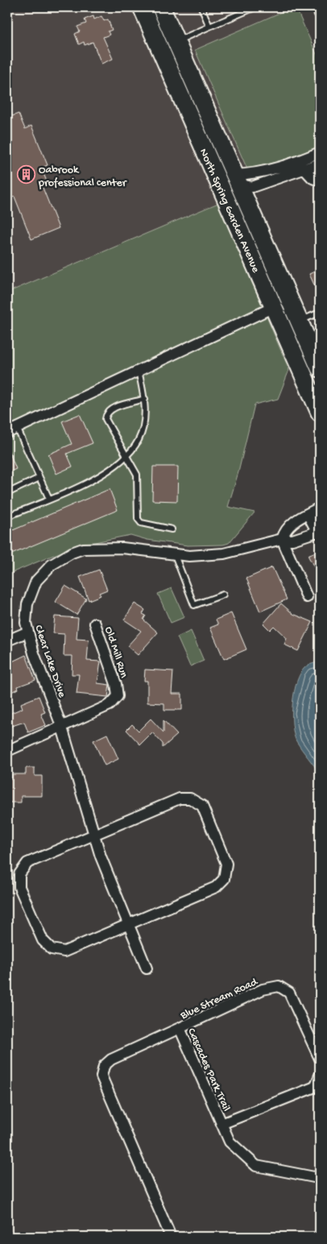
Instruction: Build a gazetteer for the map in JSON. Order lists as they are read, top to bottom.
{
  "streets": {
    "highway": ["North Spring Garden Avenue"],
    "street": [
      "Old Mill Run",
      "Clear Lake Drive",
      "Blue Stream Road",
      "Cascades Park Trail"
    ]
  },
  "crossings": [
    ["Old Mill Run", "Clear Lake Drive"],
    ["Blue Stream Road", "Cascades Park Trail"]
  ],
  "places": {
    "building": ["Oabrook professional center"]
  }
}
